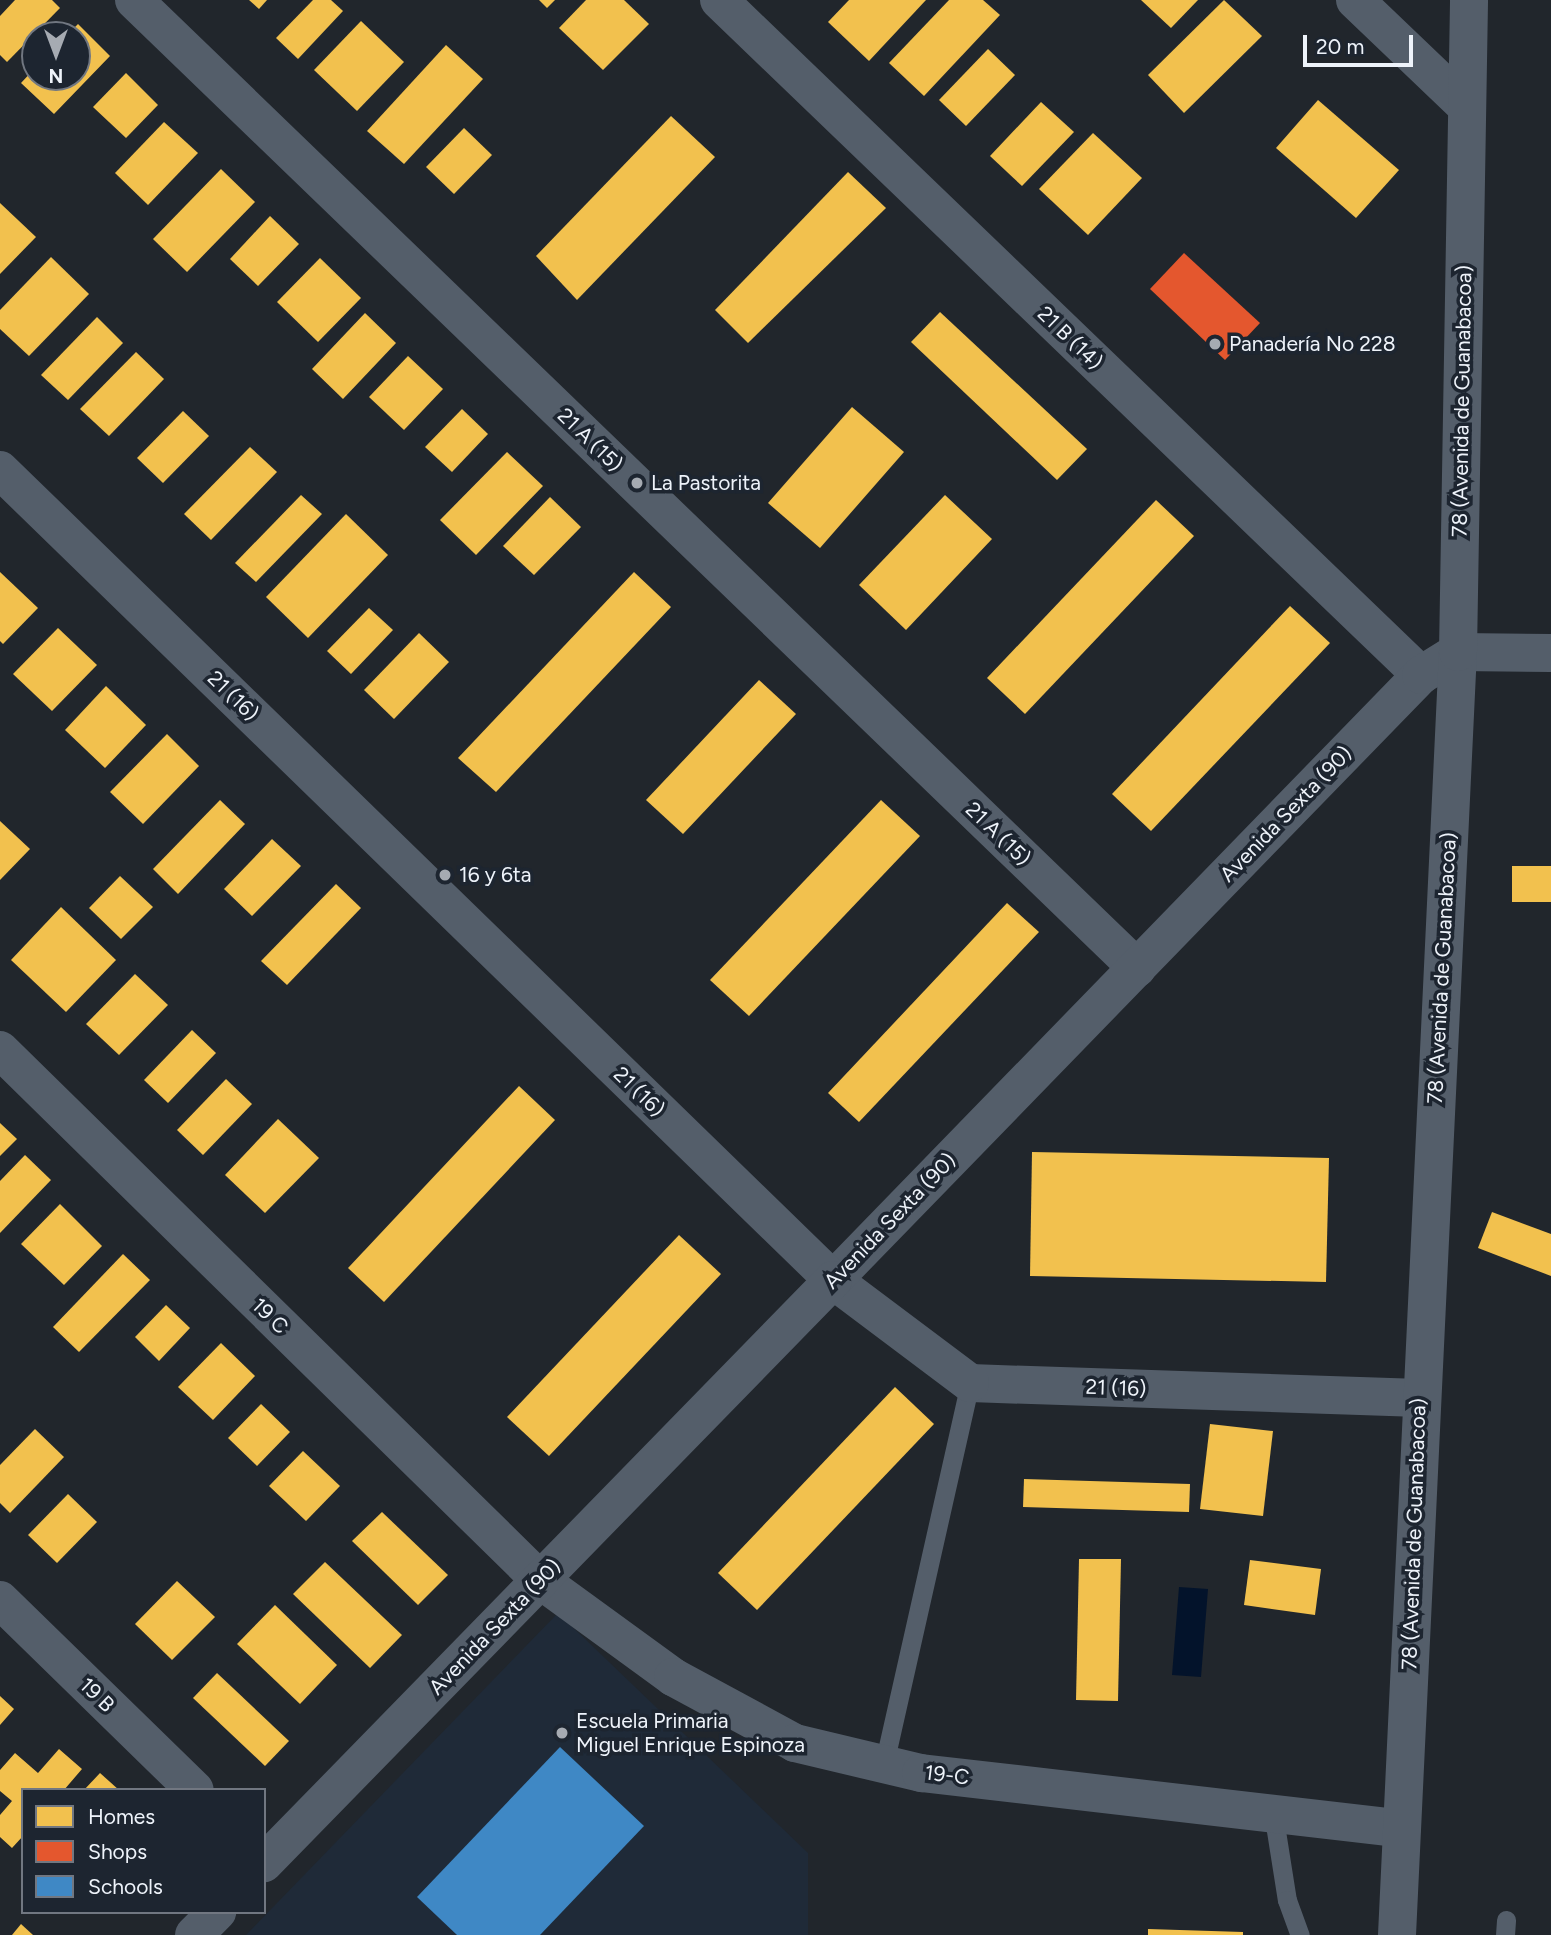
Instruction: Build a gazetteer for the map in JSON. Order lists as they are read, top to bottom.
{
  "streets": {
    "street": [
      "21 B (14)",
      "78 (Avenida de Guanabacoa)",
      "21 A (15)",
      "21 (16)",
      "Avenida Sexta (90)",
      "19 C",
      "19 B",
      "19-C"
    ]
  },
  "crossings": [
    ["21 B (14)", "Avenida Sexta (90)"],
    ["78 (Avenida de Guanabacoa)", "21 (16)"],
    ["78 (Avenida de Guanabacoa)", "Avenida Sexta (90)"],
    ["78 (Avenida de Guanabacoa)", "19-C"],
    ["21 A (15)", "Avenida Sexta (90)"],
    ["21 (16)", "Avenida Sexta (90)"],
    ["Avenida Sexta (90)", "19 C"],
    ["Avenida Sexta (90)", "19-C"],
    ["19 C", "19-C"]
  ],
  "places": [
    "Panadería No 228",
    "La Pastorita",
    "16 y 6ta",
    "Escuela Primaria Miguel Enrique Espinoza"
  ],
  "legend": ["Homes", "Shops", "Schools"],
  "scale_bar": "20 m",
  "north": "bottom"
}
